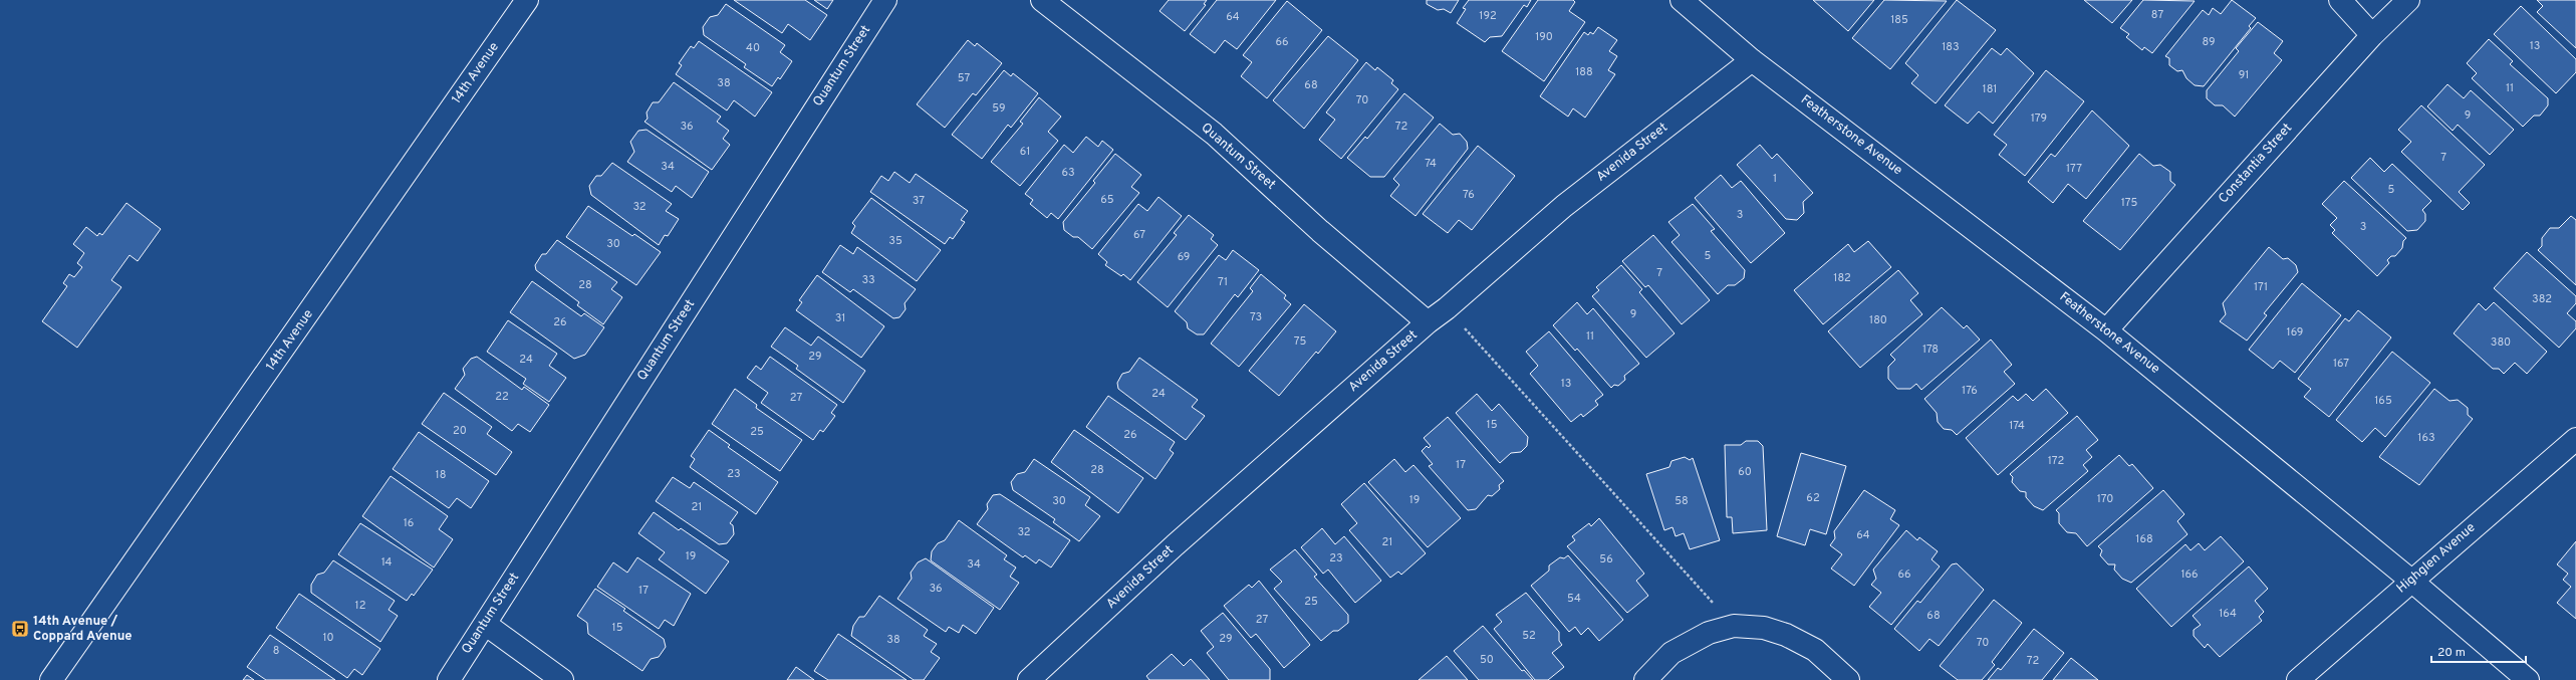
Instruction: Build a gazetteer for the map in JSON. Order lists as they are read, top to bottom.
{
  "streets": {
    "street": [
      "Quantum Street",
      "14th Avenue",
      "Featherstone Avenue",
      "Avenida Street",
      "Constantia Street",
      "Highglen Avenue"
    ]
  },
  "crossings": [
    ["Quantum Street", "Avenida Street"],
    ["Featherstone Avenue", "Avenida Street"],
    ["Featherstone Avenue", "Constantia Street"],
    ["Featherstone Avenue", "Highglen Avenue"]
  ],
  "places": {
    "bus stop": ["14th Avenue / Coppard Avenue"]
  },
  "house_numbers": [
    "87",
    "192",
    "64",
    "185",
    "190",
    "66",
    "89",
    "13",
    "183",
    "40",
    "188",
    "91",
    "57",
    "38",
    "68",
    "11",
    "181",
    "70",
    "59",
    "9",
    "179",
    "36",
    "72",
    "61",
    "7",
    "74",
    "34",
    "177",
    "63",
    "1",
    "5",
    "76",
    "65",
    "37",
    "175",
    "32",
    "3",
    "3",
    "67",
    "35",
    "30",
    "5",
    "69",
    "7",
    "182",
    "33",
    "71",
    "28",
    "171",
    "382",
    "9",
    "73",
    "31",
    "180",
    "26",
    "169",
    "11",
    "75",
    "380",
    "178",
    "29",
    "24",
    "167",
    "13",
    "176",
    "24",
    "22",
    "27",
    "165",
    "15",
    "174",
    "20",
    "25",
    "26",
    "163",
    "172",
    "17",
    "28",
    "60",
    "23",
    "18",
    "62",
    "170",
    "19",
    "30",
    "58",
    "21",
    "16",
    "32",
    "64",
    "168",
    "21",
    "19",
    "23",
    "56",
    "14",
    "34",
    "66",
    "166",
    "36",
    "17",
    "54",
    "25",
    "12",
    "164",
    "68",
    "27",
    "15",
    "52",
    "10",
    "29",
    "38",
    "70",
    "8",
    "50",
    "72"
  ],
  "scale_bar": "20 m"
}
